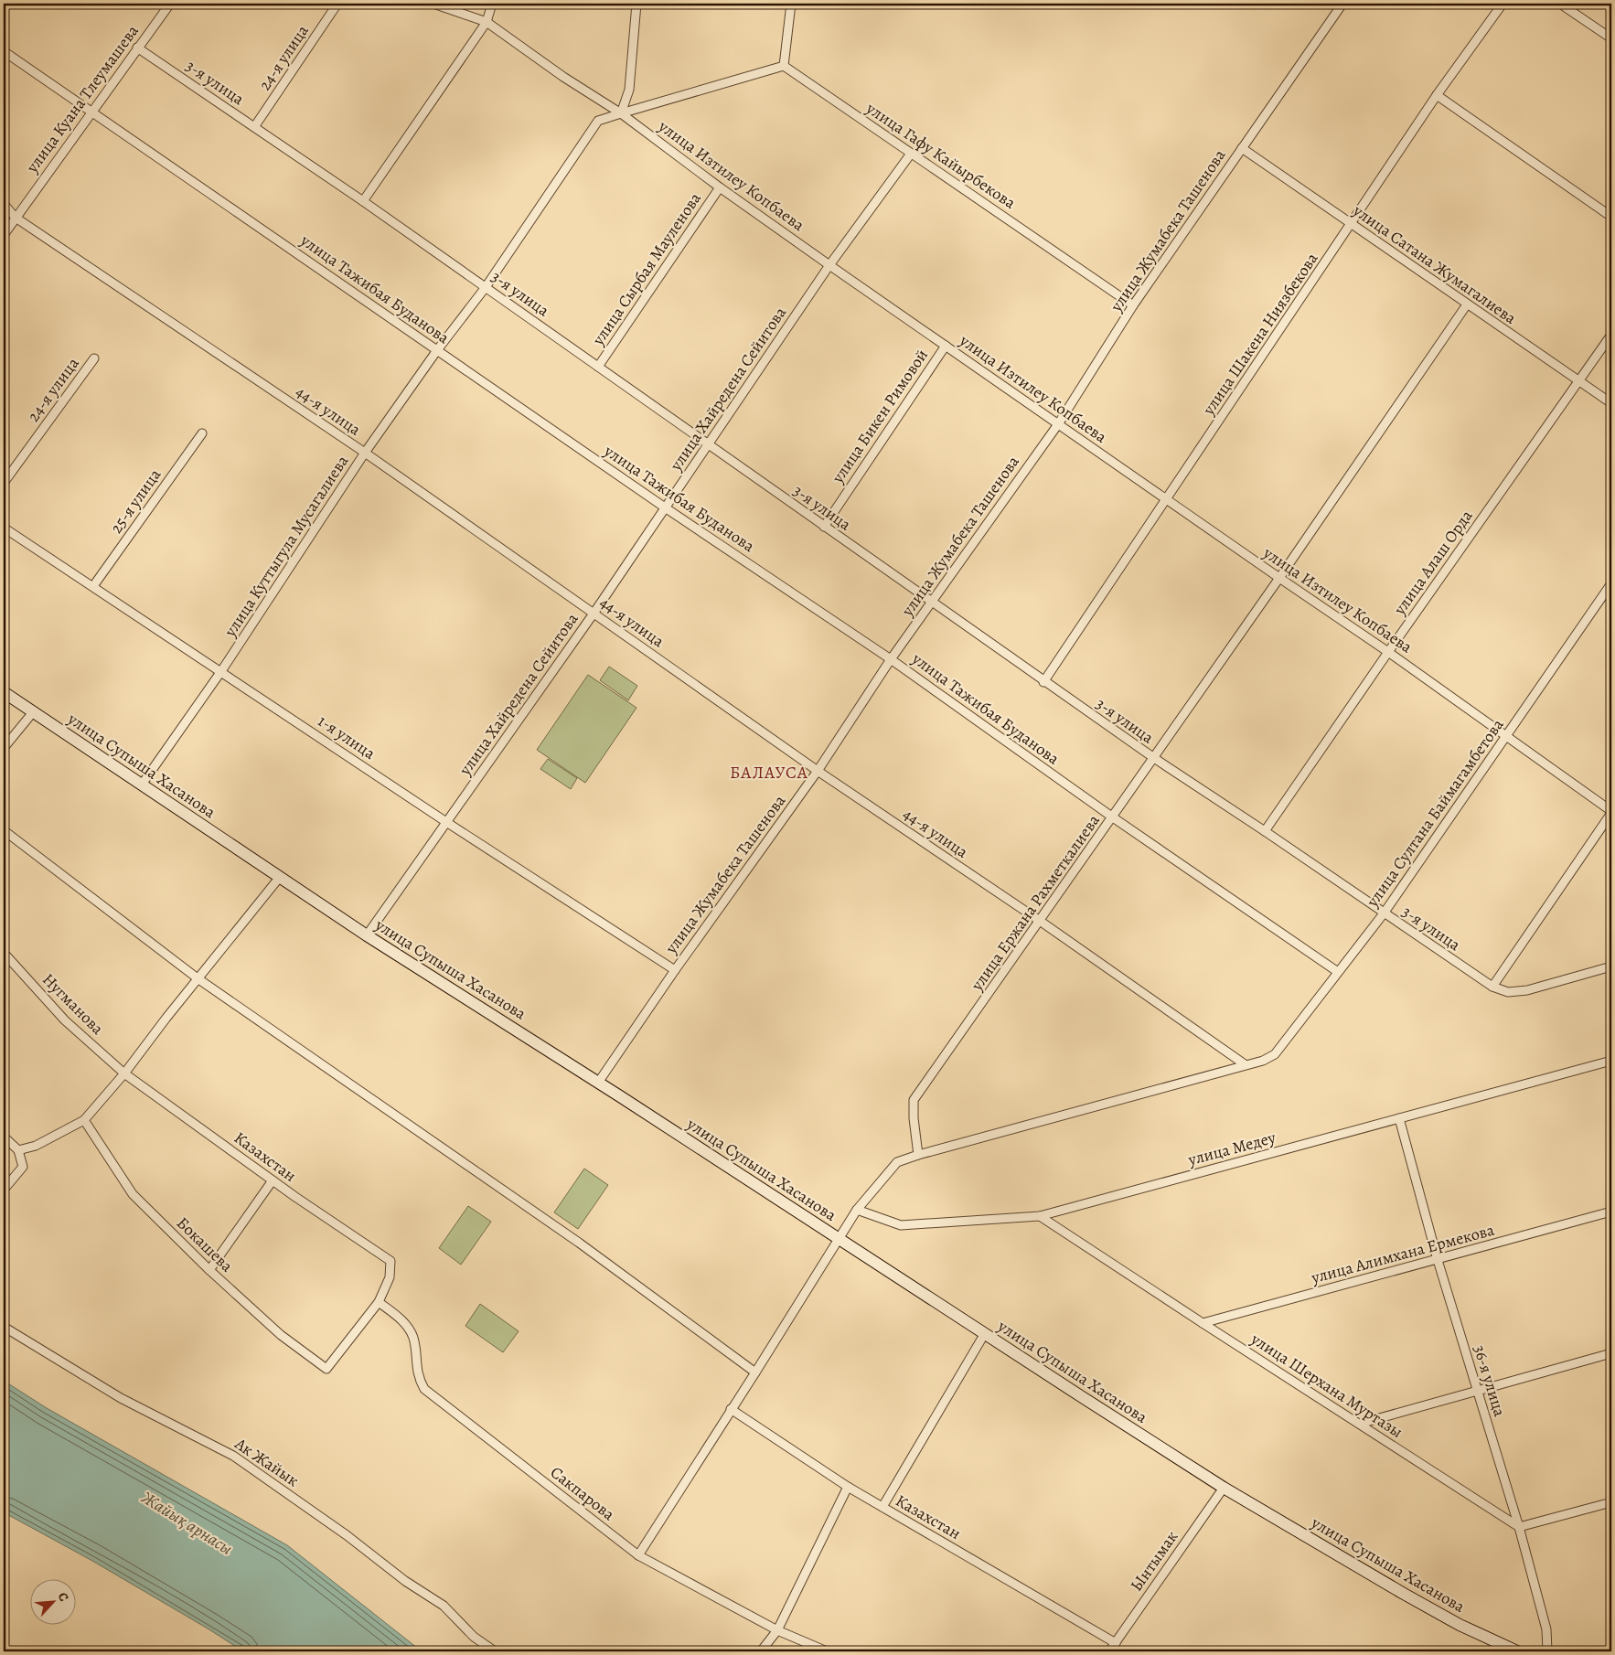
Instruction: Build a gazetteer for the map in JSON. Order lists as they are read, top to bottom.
{
  "streets": {
    "street": [
      "24-я улица",
      "3-я улица",
      "улица Куана Тлеумашева",
      "улица Гафу Кайырбекова",
      "улица Изтилеу Копбаева",
      "улица Жумабека Ташенова",
      "улица Сатана Жумагалиева",
      "улица Сырбая Мауленова",
      "улица Тажибая Буданова",
      "улица Шакена Ниязбекова",
      "улица Хайредена Сейитова",
      "44-я улица",
      "улица Бикен Римовой",
      "25-я улица",
      "улица Куттыгула Мусагалиева",
      "улица Алаш Орда",
      "1-я улица",
      "улица Супыша Хасанова",
      "улица Султана Баймагамбетова",
      "улица Ержана Рахметкалиева",
      "Нугманова",
      "улица Медеу",
      "Казахстан",
      "Бокашева",
      "улица Алимхана Ермекова",
      "36-я улица",
      "улица Шерхана Муртазы",
      "Ак Жайык",
      "Сакпарова",
      "Ынтымак"
    ]
  },
  "crossings": [
    ["24-я улица", "3-я улица"],
    ["3-я улица", "улица Куана Тлеумашева"],
    ["3-я улица", "улица Жумабека Ташенова"],
    ["3-я улица", "улица Сырбая Мауленова"],
    ["3-я улица", "улица Шакена Ниязбекова"],
    ["3-я улица", "улица Хайредена Сейитова"],
    ["3-я улица", "улица Бикен Римовой"],
    ["3-я улица", "улица Куттыгула Мусагалиева"],
    ["3-я улица", "улица Алаш Орда"],
    ["3-я улица", "улица Султана Баймагамбетова"],
    ["3-я улица", "улица Ержана Рахметкалиева"],
    ["улица Куана Тлеумашева", "улица Тажибая Буданова"],
    ["улица Куана Тлеумашева", "44-я улица"],
    ["улица Гафу Кайырбекова", "улица Жумабека Ташенова"],
    ["улица Гафу Кайырбекова", "улица Хайредена Сейитова"],
    ["улица Гафу Кайырбекова", "улица Куттыгула Мусагалиева"],
    ["улица Изтилеу Копбаева", "улица Жумабека Ташенова"],
    ["улица Изтилеу Копбаева", "улица Сырбая Мауленова"],
    ["улица Изтилеу Копбаева", "улица Шакена Ниязбекова"],
    ["улица Изтилеу Копбаева", "улица Хайредена Сейитова"],
    ["улица Изтилеу Копбаева", "улица Бикен Римовой"],
    ["улица Изтилеу Копбаева", "улица Куттыгула Мусагалиева"],
    ["улица Изтилеу Копбаева", "улица Алаш Орда"],
    ["улица Изтилеу Копбаева", "улица Султана Баймагамбетова"],
    ["улица Изтилеу Копбаева", "улица Ержана Рахметкалиева"],
    ["улица Жумабека Ташенова", "улица Сатана Жумагалиева"],
    ["улица Жумабека Ташенова", "улица Тажибая Буданова"],
    ["улица Жумабека Ташенова", "44-я улица"],
    ["улица Жумабека Ташенова", "1-я улица"],
    ["улица Жумабека Ташенова", "улица Супыша Хасанова"],
    ["улица Сатана Жумагалиева", "улица Шакена Ниязбекова"],
    ["улица Сатана Жумагалиева", "улица Алаш Орда"],
    ["улица Сатана Жумагалиева", "улица Ержана Рахметкалиева"],
    ["улица Тажибая Буданова", "улица Хайредена Сейитова"],
    ["улица Тажибая Буданова", "улица Куттыгула Мусагалиева"],
    ["улица Тажибая Буданова", "улица Султана Баймагамбетова"],
    ["улица Тажибая Буданова", "улица Ержана Рахметкалиева"],
    ["улица Хайредена Сейитова", "44-я улица"],
    ["улица Хайредена Сейитова", "1-я улица"],
    ["улица Хайредена Сейитова", "улица Супыша Хасанова"],
    ["44-я улица", "улица Куттыгула Мусагалиева"],
    ["44-я улица", "улица Султана Баймагамбетова"],
    ["44-я улица", "улица Ержана Рахметкалиева"],
    ["25-я улица", "1-я улица"],
    ["улица Куттыгула Мусагалиева", "1-я улица"],
    ["улица Куттыгула Мусагалиева", "улица Супыша Хасанова"],
    ["улица Супыша Хасанова", "Ынтымак"],
    ["Нугманова", "Казахстан"],
    ["улица Медеу", "36-я улица"],
    ["улица Медеу", "улица Шерхана Муртазы"],
    ["Казахстан", "Бокашева"],
    ["Казахстан", "Сакпарова"],
    ["Казахстан", "Ынтымак"],
    ["Бокашева", "Сакпарова"],
    ["улица Алимхана Ермекова", "36-я улица"],
    ["улица Алимхана Ермекова", "улица Шерхана Муртазы"],
    ["36-я улица", "улица Шерхана Муртазы"]
  ],
  "districts": ["БАЛАУСА"],
  "water": ["Жайық арнасы"],
  "north": "top right"
}
